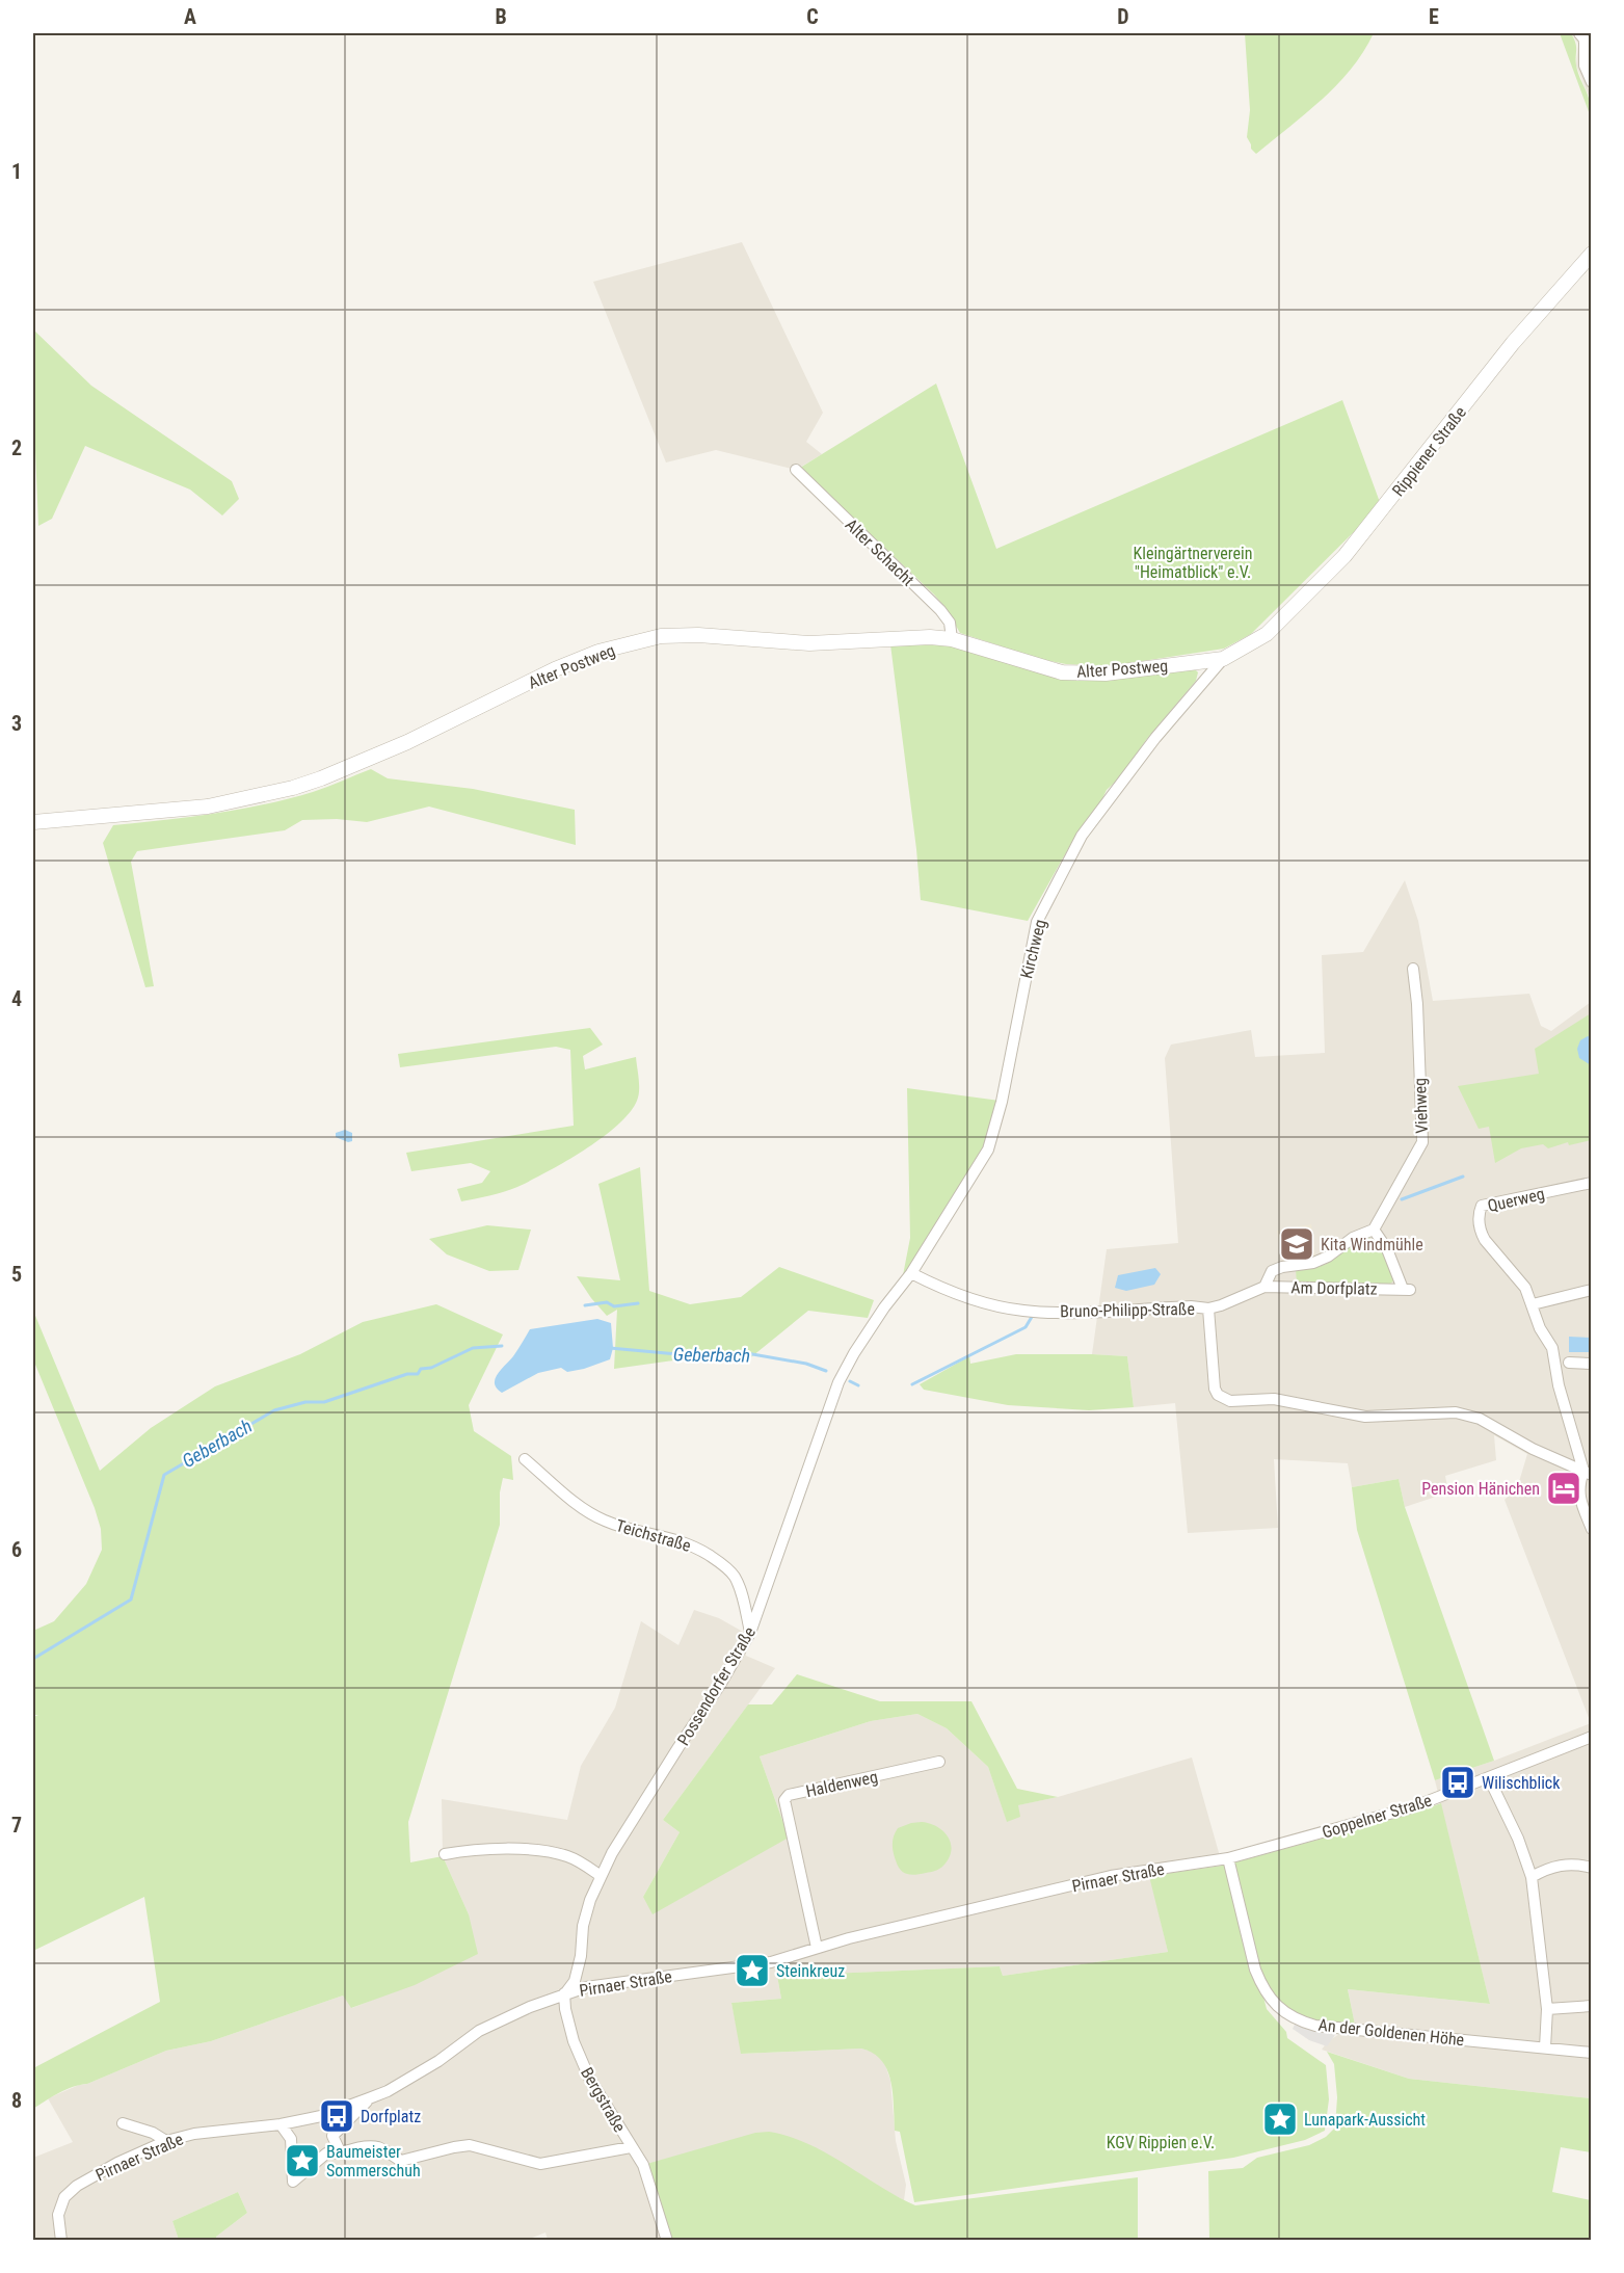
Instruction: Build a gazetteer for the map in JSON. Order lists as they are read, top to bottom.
{
  "streets": {
    "street": [
      "Rippiener Straße",
      "Alter Schacht",
      "Alter Postweg",
      "Kirchweg",
      "Viehweg",
      "Querweg",
      "Am Dorfplatz",
      "Bruno-Philipp-Straße",
      "Teichstraße",
      "Possendorfer Straße",
      "Haldenweg",
      "Goppelner Straße",
      "Pirnaer Straße",
      "An der Goldenen Höhe",
      "Bergstraße"
    ]
  },
  "crossings": [
    ["Rippiener Straße", "Alter Postweg"],
    ["Rippiener Straße", "Kirchweg"],
    ["Alter Schacht", "Alter Postweg"],
    ["Alter Postweg", "Kirchweg"],
    ["Kirchweg", "Bruno-Philipp-Straße"],
    ["Kirchweg", "Possendorfer Straße"],
    ["Viehweg", "Am Dorfplatz"],
    ["Querweg", "Bruno-Philipp-Straße"],
    ["Am Dorfplatz", "Bruno-Philipp-Straße"],
    ["Bruno-Philipp-Straße", "Possendorfer Straße"],
    ["Teichstraße", "Possendorfer Straße"],
    ["Possendorfer Straße", "Pirnaer Straße"],
    ["Possendorfer Straße", "Bergstraße"],
    ["Haldenweg", "Pirnaer Straße"],
    ["Goppelner Straße", "Pirnaer Straße"],
    ["Goppelner Straße", "An der Goldenen Höhe"],
    ["Pirnaer Straße", "An der Goldenen Höhe"],
    ["Pirnaer Straße", "Bergstraße"]
  ],
  "water": ["Geberbach"],
  "parks": ["Kleingärtnerverein \"Heimatblick\" e.V.", "KGV Rippien e.V."],
  "places": {
    "school or university": ["Kita Windmühle"],
    "hotel": ["Pension Hänichen"],
    "bus stop": ["Wilischblick", "Dorfplatz"],
    "place": ["Steinkreuz", "Lunapark-Aussicht", "Baumeister Sommerschuh"]
  },
  "grid": {
    "columns": [
      "A",
      "B",
      "C",
      "D",
      "E"
    ],
    "rows": [
      "1",
      "2",
      "3",
      "4",
      "5",
      "6",
      "7",
      "8"
    ]
  }
}
